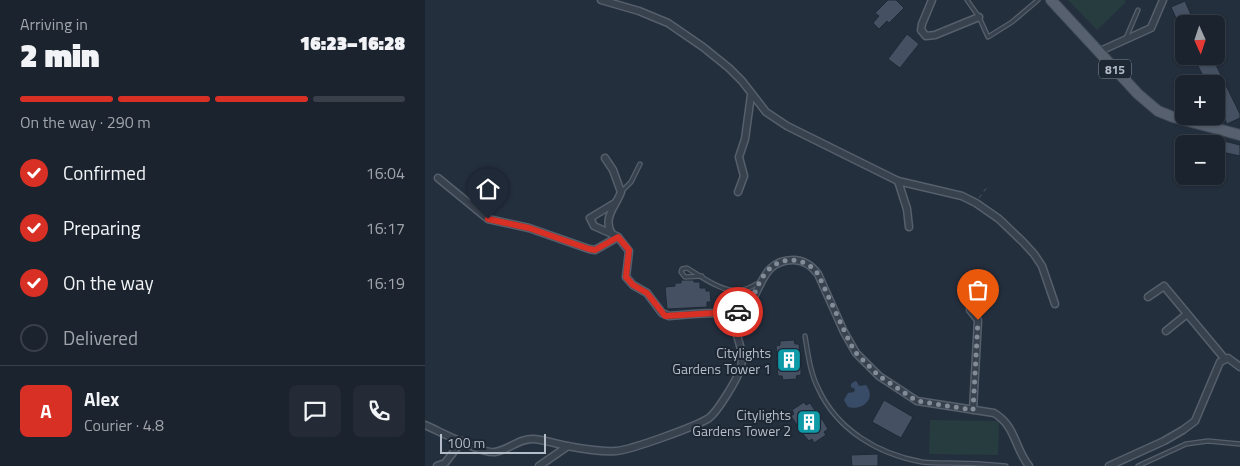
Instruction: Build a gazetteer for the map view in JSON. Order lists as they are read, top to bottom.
{
  "streets": {
    "main road": ["815"]
  },
  "places": {
    "building": ["Citylights Gardens Tower 1", "Citylights Gardens Tower 2"]
  },
  "scale_bar": "100 m",
  "north": "bottom",
  "page": {
    "heading": ["2 min", "Arriving in", "16:23–16:28"],
    "panel": ["Alex", "Courier · 4.8"],
    "map_buttons": ["+", "−"],
    "bar": "On the way · 290 m",
    "list": [
      ["Confirmed", "16:04"],
      ["Preparing", "16:17"],
      ["On the way", "16:19"],
      "Delivered"
    ],
    "round": "A",
    "scale": "100 m"
  }
}
